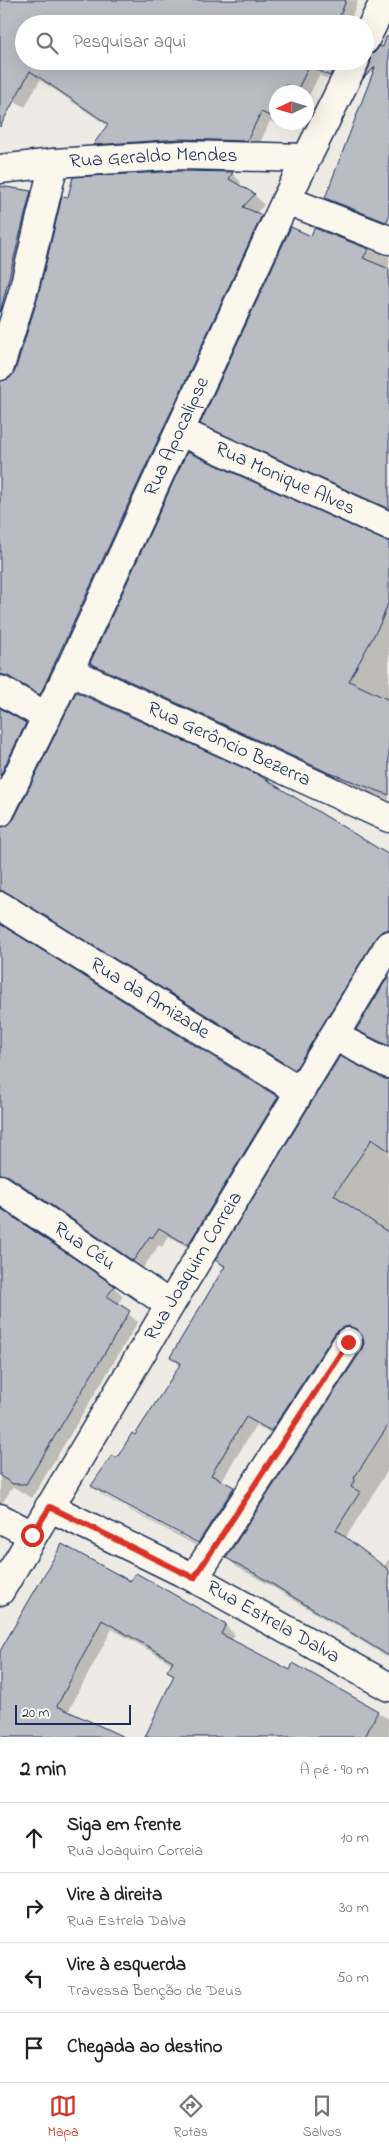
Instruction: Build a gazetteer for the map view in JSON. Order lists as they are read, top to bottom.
{
  "streets": {
    "street": [
      "Rua Geraldo Mendes",
      "Rua Apocalipse",
      "Rua Monique Alves",
      "Rua Gerôncio Bezerra",
      "Rua da Amizade",
      "Rua Céu",
      "Rua Joaquim Correia",
      "Rua Estrela Dalva"
    ]
  },
  "crossings": [
    ["Rua Geraldo Mendes", "Rua Apocalipse"],
    ["Rua Apocalipse", "Rua Monique Alves"],
    ["Rua Apocalipse", "Rua Gerôncio Bezerra"],
    ["Rua da Amizade", "Rua Joaquim Correia"],
    ["Rua Céu", "Rua Joaquim Correia"],
    ["Rua Joaquim Correia", "Rua Estrela Dalva"]
  ],
  "scale_bar": "20 m",
  "north": "left",
  "page": {
    "search": "Pesquisar aqui",
    "scale": "20 m",
    "heading": ["2 min", "A pé · 90 m"],
    "list": [
      ["Siga em frente", "Rua Joaquim Correia", "10 m"],
      ["Vire à direita", "Rua Estrela Dalva", "30 m"],
      ["Vire à esquerda", "Travessa Benção de Deus", "50 m"],
      "Chegada ao destino"
    ],
    "nav": ["Mapa", "Rotas", "Salvos"]
  }
}
